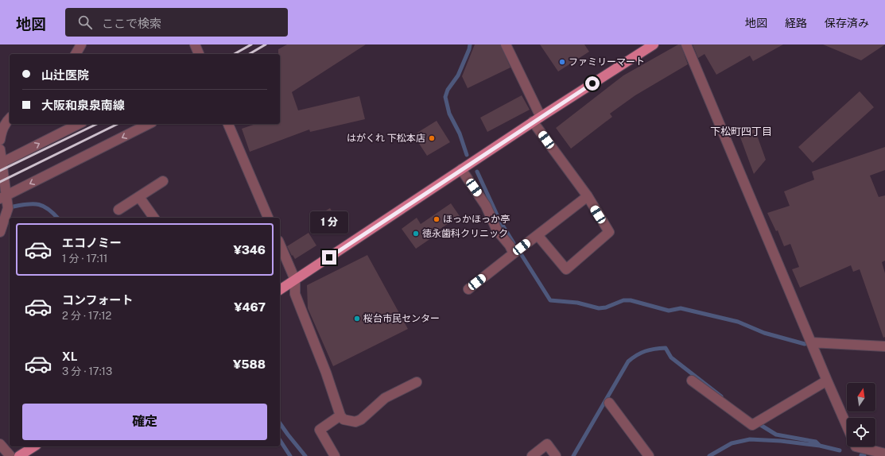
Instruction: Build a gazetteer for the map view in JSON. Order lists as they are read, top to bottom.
{
  "districts": ["下松町四丁目"],
  "places": [
    "ファミリーマート",
    "はがくれ 下松本店",
    "ほっかほっか亭",
    "徳永歯科クリニック",
    "桜台市民センター"
  ],
  "north": "top",
  "page": {
    "header": "地図",
    "search": "ここで検索",
    "nav": ["地図", "経路", "保存済み"],
    "banner": ["山辻医院", "大阪和泉泉南線"],
    "bubble": "1 分",
    "list": [
      {
        "name": "エコノミー",
        "note": "1 分 · 17:11",
        "value": "¥346"
      },
      {
        "name": "コンフォート",
        "note": "2 分 · 17:12",
        "value": "¥467"
      },
      {
        "name": "XL",
        "note": "3 分 · 17:13",
        "value": "¥588"
      }
    ],
    "buttons": "確定"
  }
}
